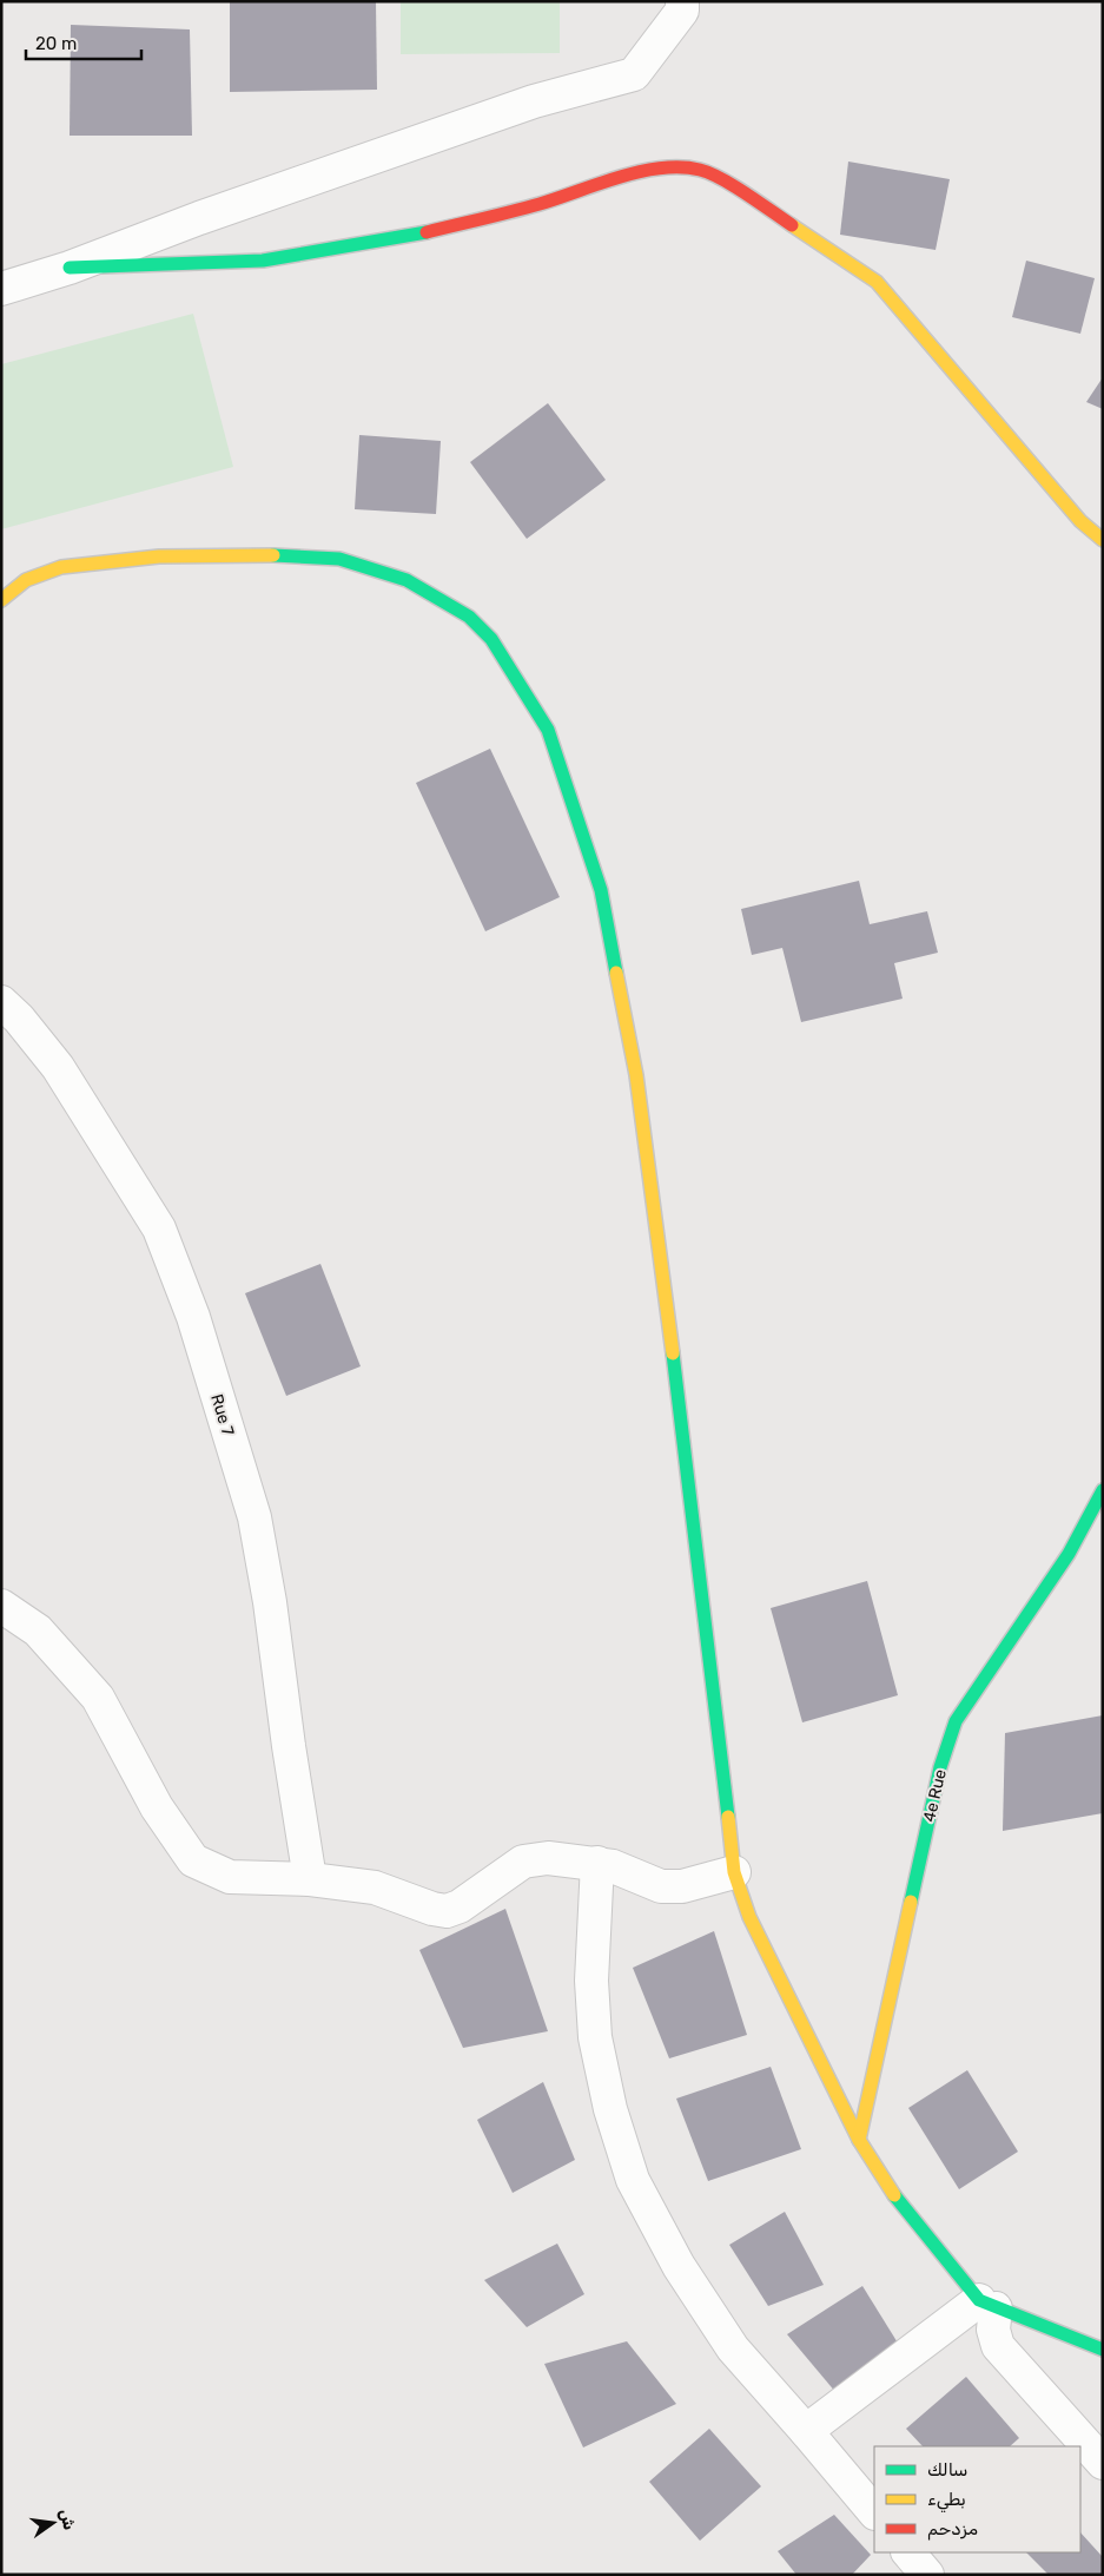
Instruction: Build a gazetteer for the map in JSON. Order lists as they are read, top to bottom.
{
  "streets": {
    "street": ["Rue 7", "4e Rue"]
  },
  "legend": ["سالك", "بطيء", "مزدحم"],
  "scale_bar": "20 m",
  "north": "right"
}
